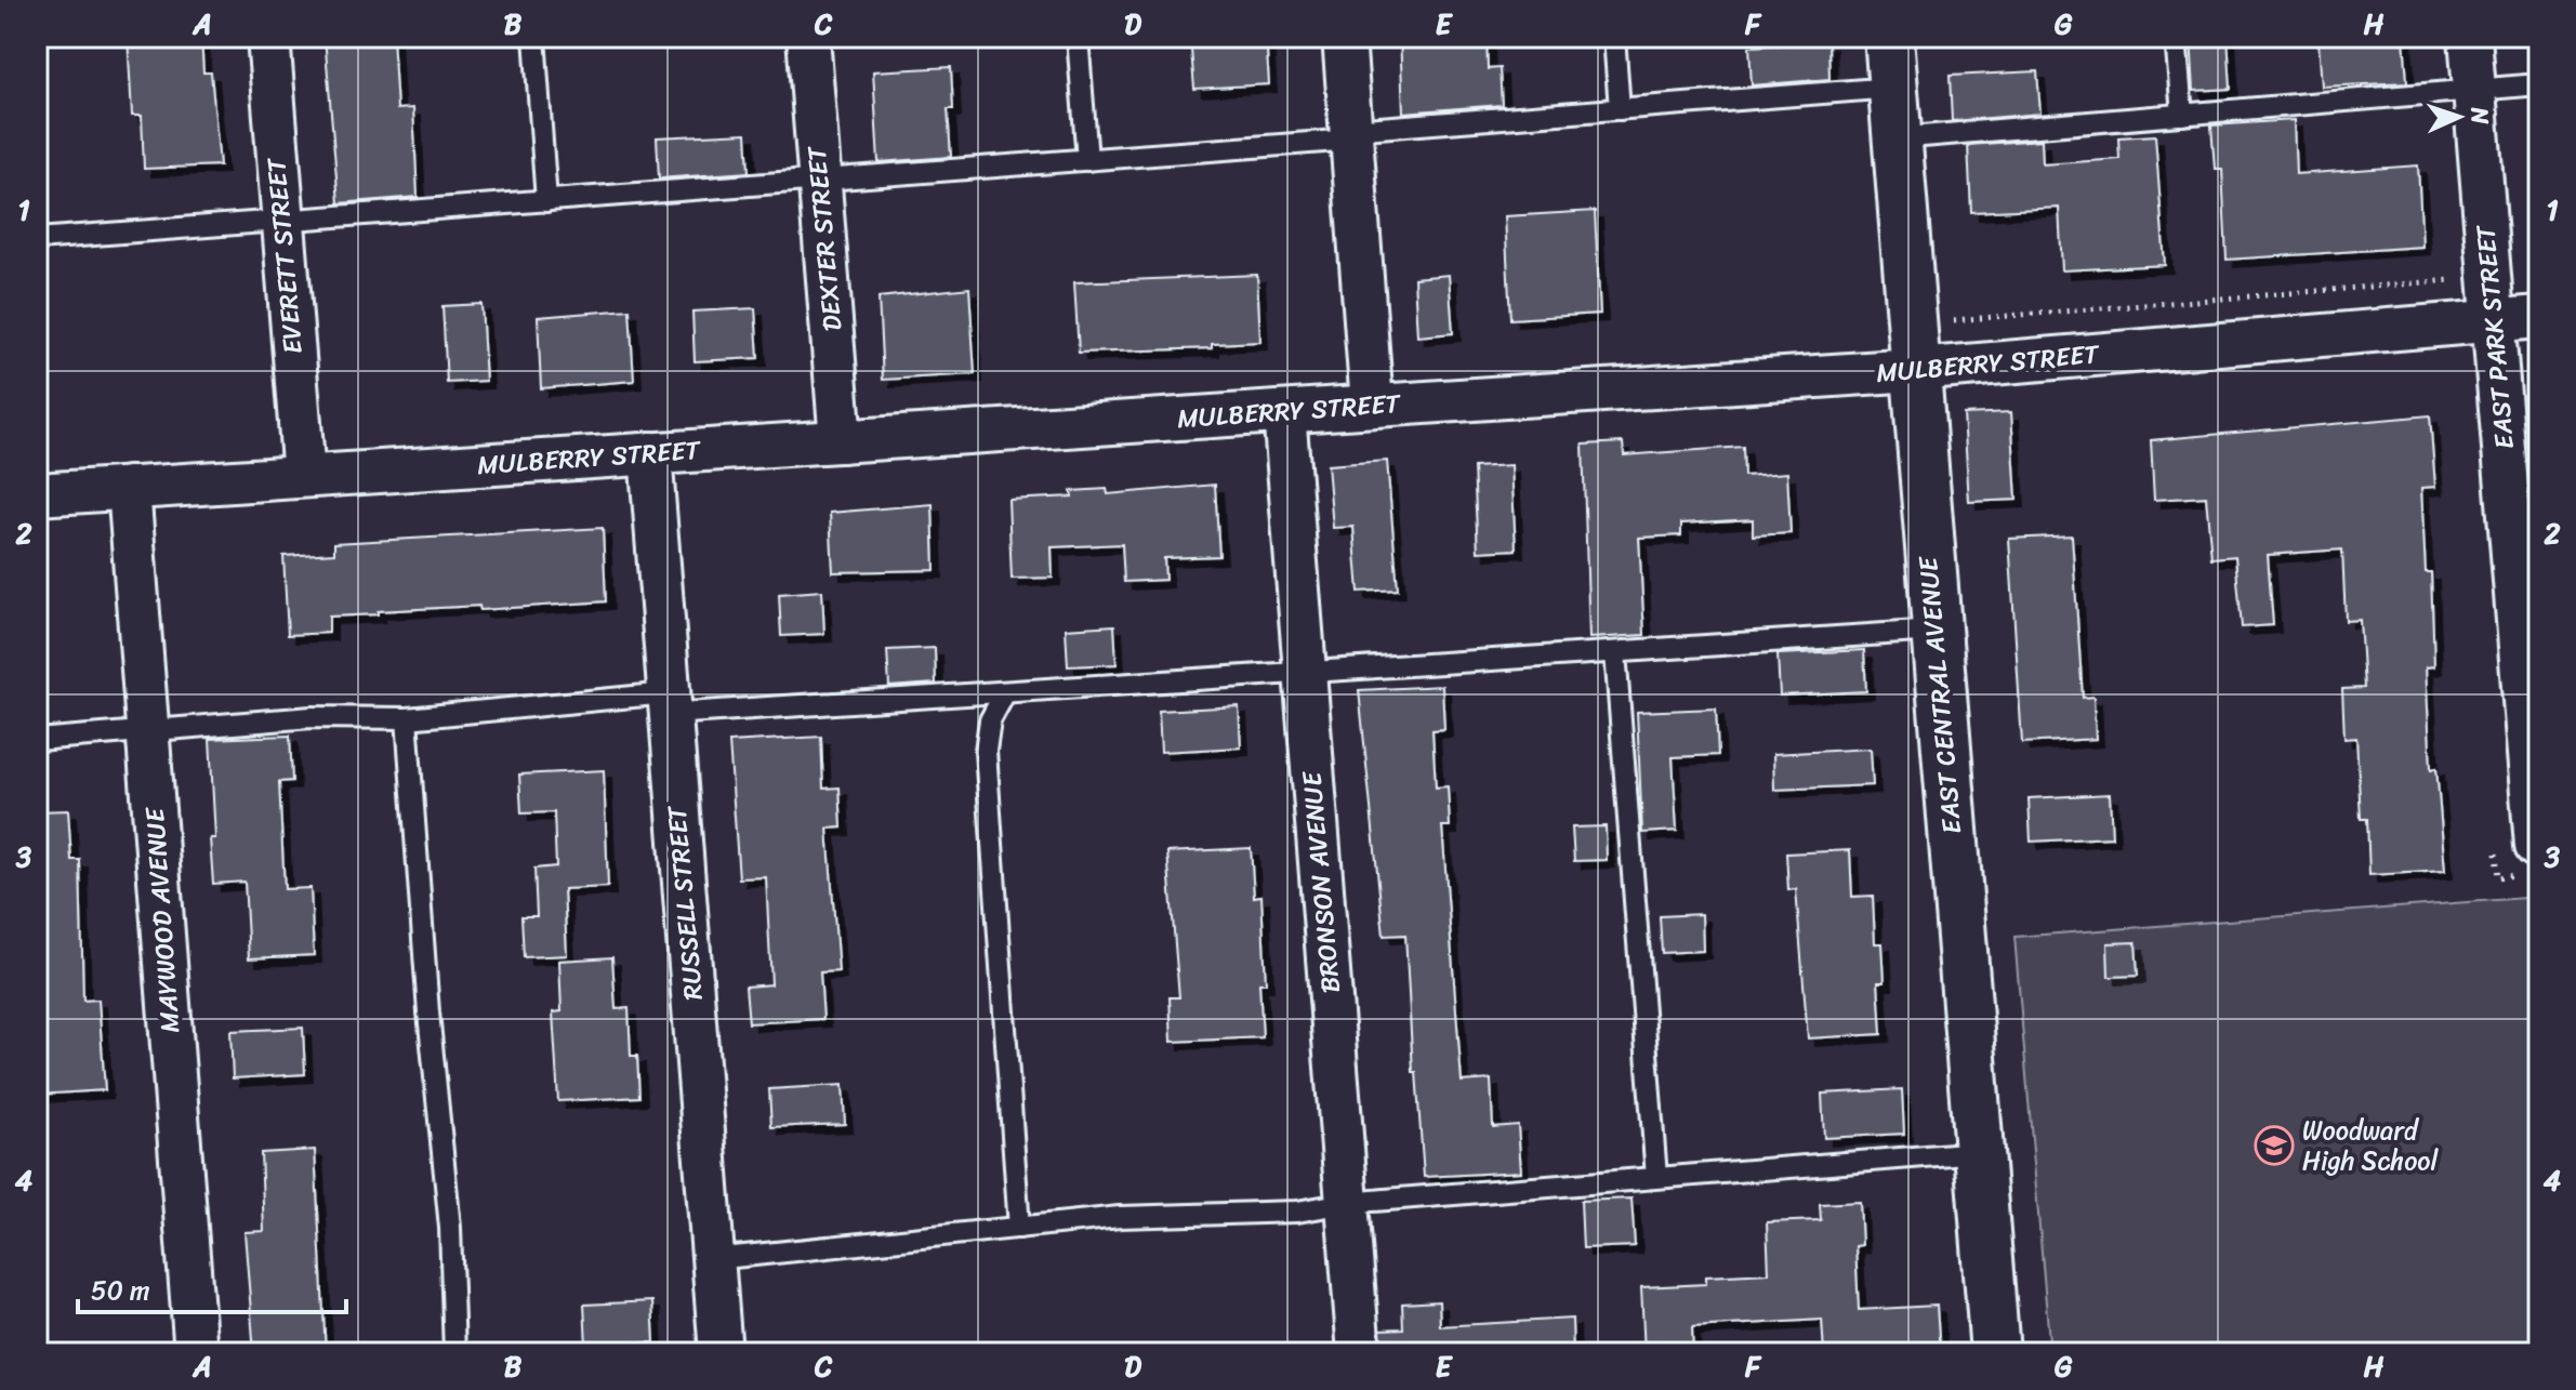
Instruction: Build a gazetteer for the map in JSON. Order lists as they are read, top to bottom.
{
  "streets": {
    "street": [
      "DEXTER STREET",
      "EVERETT STREET",
      "EAST PARK STREET",
      "MULBERRY STREET",
      "EAST CENTRAL AVENUE",
      "BRONSON AVENUE",
      "RUSSELL STREET",
      "MAYWOOD AVENUE"
    ]
  },
  "crossings": [
    ["DEXTER STREET", "MULBERRY STREET"],
    ["EVERETT STREET", "MULBERRY STREET"],
    ["EAST PARK STREET", "MULBERRY STREET"],
    ["MULBERRY STREET", "EAST CENTRAL AVENUE"],
    ["MULBERRY STREET", "BRONSON AVENUE"],
    ["MULBERRY STREET", "RUSSELL STREET"],
    ["MULBERRY STREET", "MAYWOOD AVENUE"]
  ],
  "places": {
    "school or university": ["Woodward High School"]
  },
  "scale_bar": "50 m",
  "north": "right",
  "grid": {
    "columns": [
      "A",
      "B",
      "C",
      "D",
      "E",
      "F",
      "G",
      "H"
    ],
    "rows": [
      "1",
      "2",
      "3",
      "4"
    ]
  }
}
